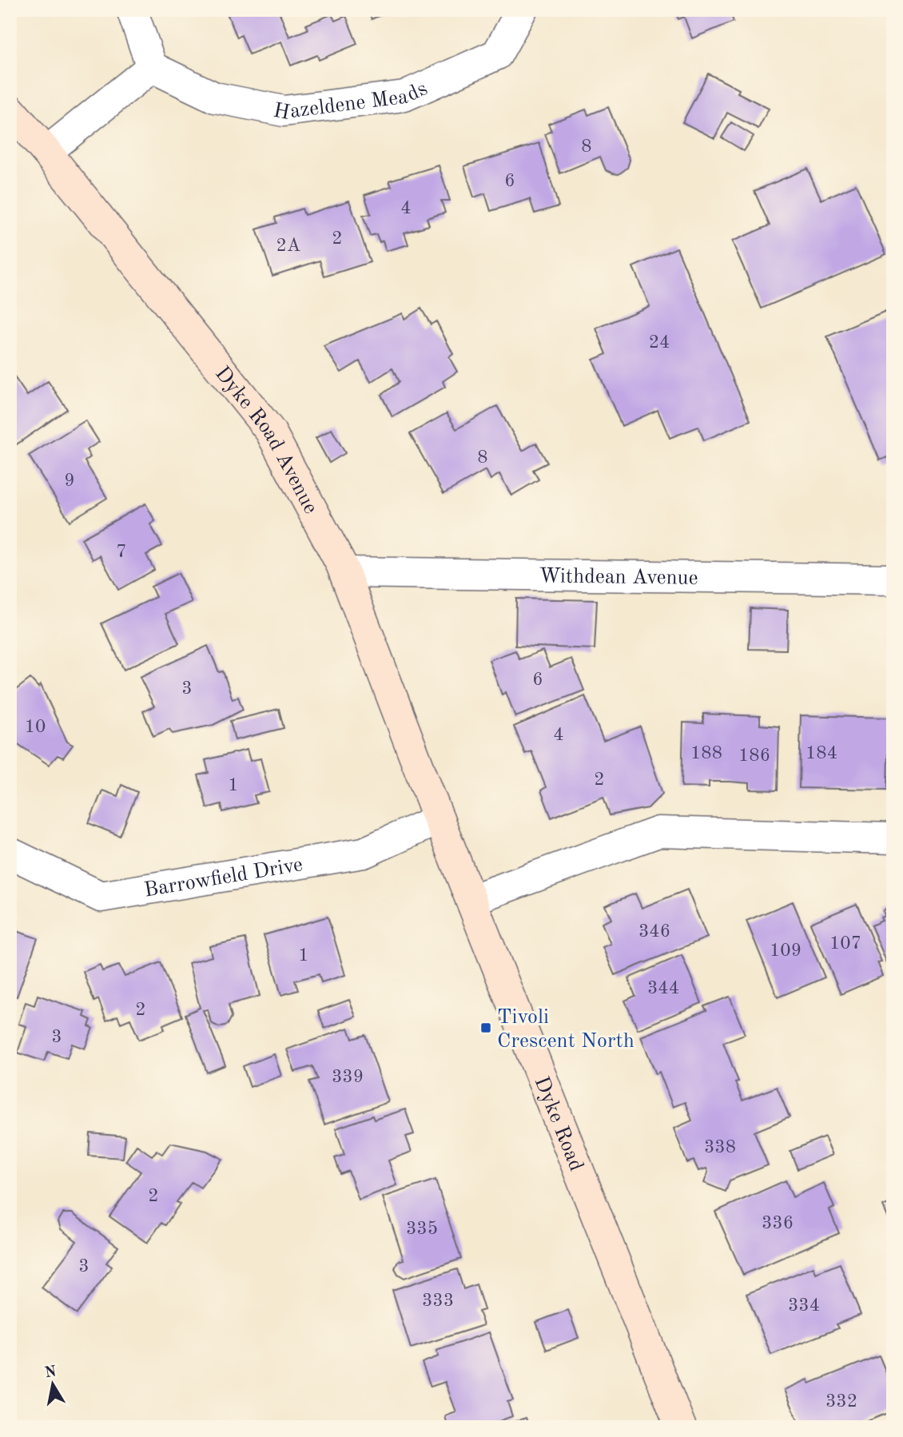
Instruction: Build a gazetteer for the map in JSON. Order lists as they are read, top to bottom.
{
  "streets": {
    "street": [
      "Hazeldene Meads",
      "Dyke Road Avenue",
      "Withdean Avenue",
      "Barrowfield Drive",
      "Dyke Road"
    ]
  },
  "crossings": [
    ["Dyke Road Avenue", "Withdean Avenue"],
    ["Dyke Road Avenue", "Barrowfield Drive"],
    ["Dyke Road Avenue", "Dyke Road"],
    ["Barrowfield Drive", "Dyke Road"]
  ],
  "places": {
    "transit": ["Tivoli Crescent North"]
  },
  "house_numbers": [
    "8",
    "6",
    "4",
    "2",
    "2A",
    "24",
    "8",
    "9",
    "7",
    "6",
    "3",
    "10",
    "4",
    "188",
    "184",
    "186",
    "2",
    "1",
    "346",
    "107",
    "109",
    "1",
    "344",
    "2",
    "3",
    "339",
    "338",
    "2",
    "336",
    "335",
    "3",
    "333",
    "334",
    "332"
  ],
  "north": "top"
}
